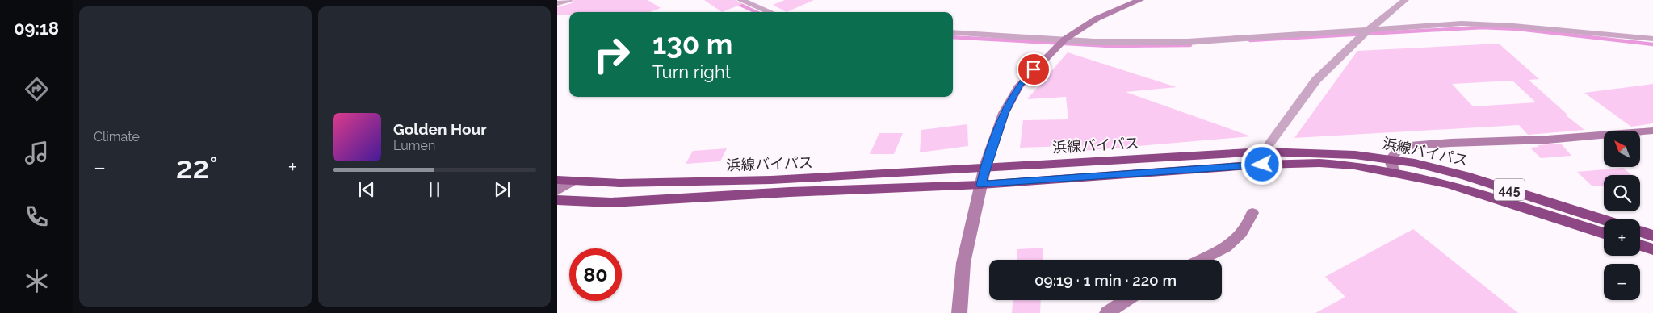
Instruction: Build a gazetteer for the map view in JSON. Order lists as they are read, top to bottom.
{
  "streets": {
    "highway": ["浜線バイパス", "445"]
  },
  "north": "top left",
  "page": {
    "tabs": "09:18",
    "tile": "Climate",
    "turn": ["130 m", "Turn right"],
    "song": ["Golden Hour", "Lumen"],
    "map_buttons": ["+", "−"],
    "heat": ["−", "22°", "+"],
    "limit": "80",
    "trip": "09:19 · 1 min · 220 m"
  }
}
